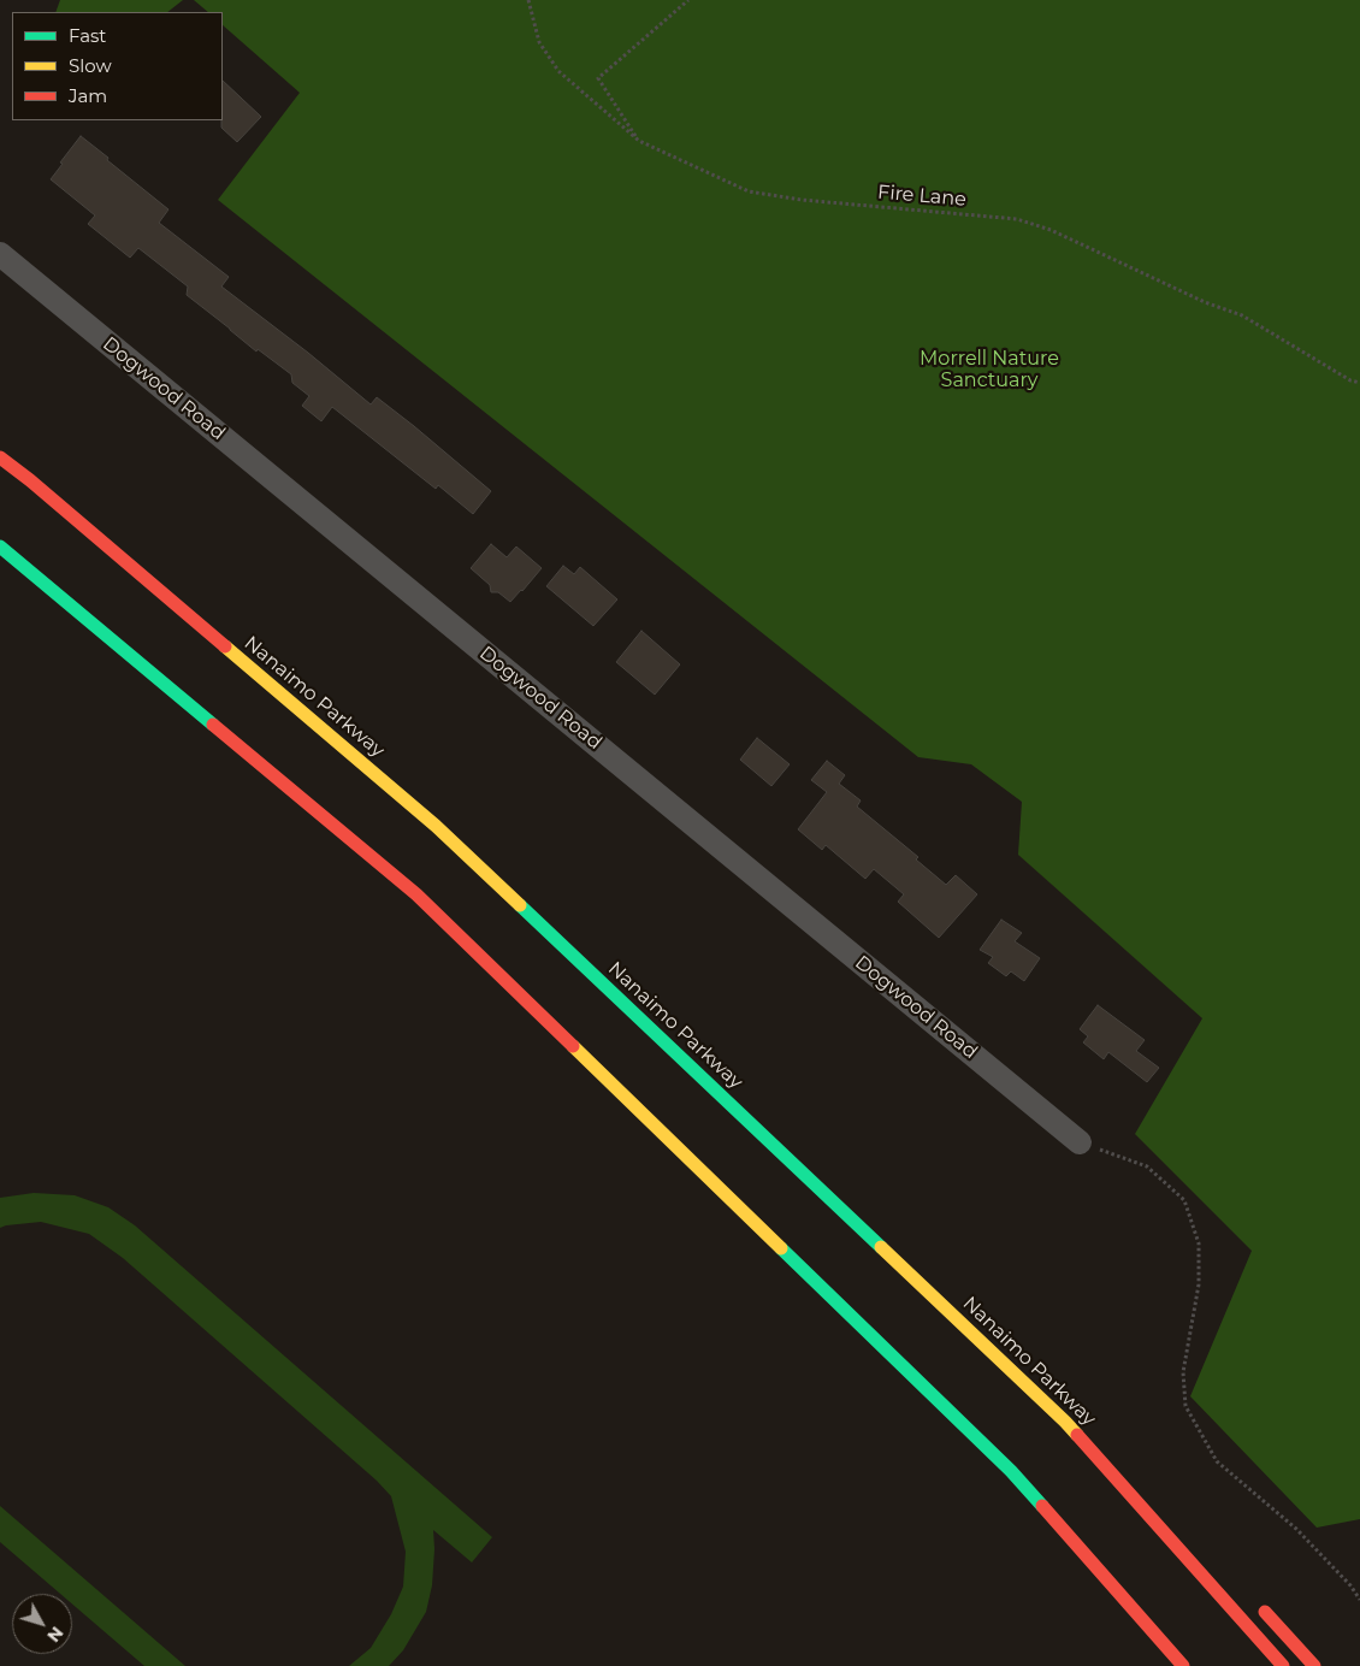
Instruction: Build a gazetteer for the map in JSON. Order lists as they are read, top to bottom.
{
  "streets": {
    "highway": ["Nanaimo Parkway"],
    "street": ["Dogwood Road"],
    "path": ["Fire Lane"]
  },
  "parks": ["Morrell Nature Sanctuary"],
  "legend": ["Fast", "Slow", "Jam"],
  "north": "bottom right"
}
